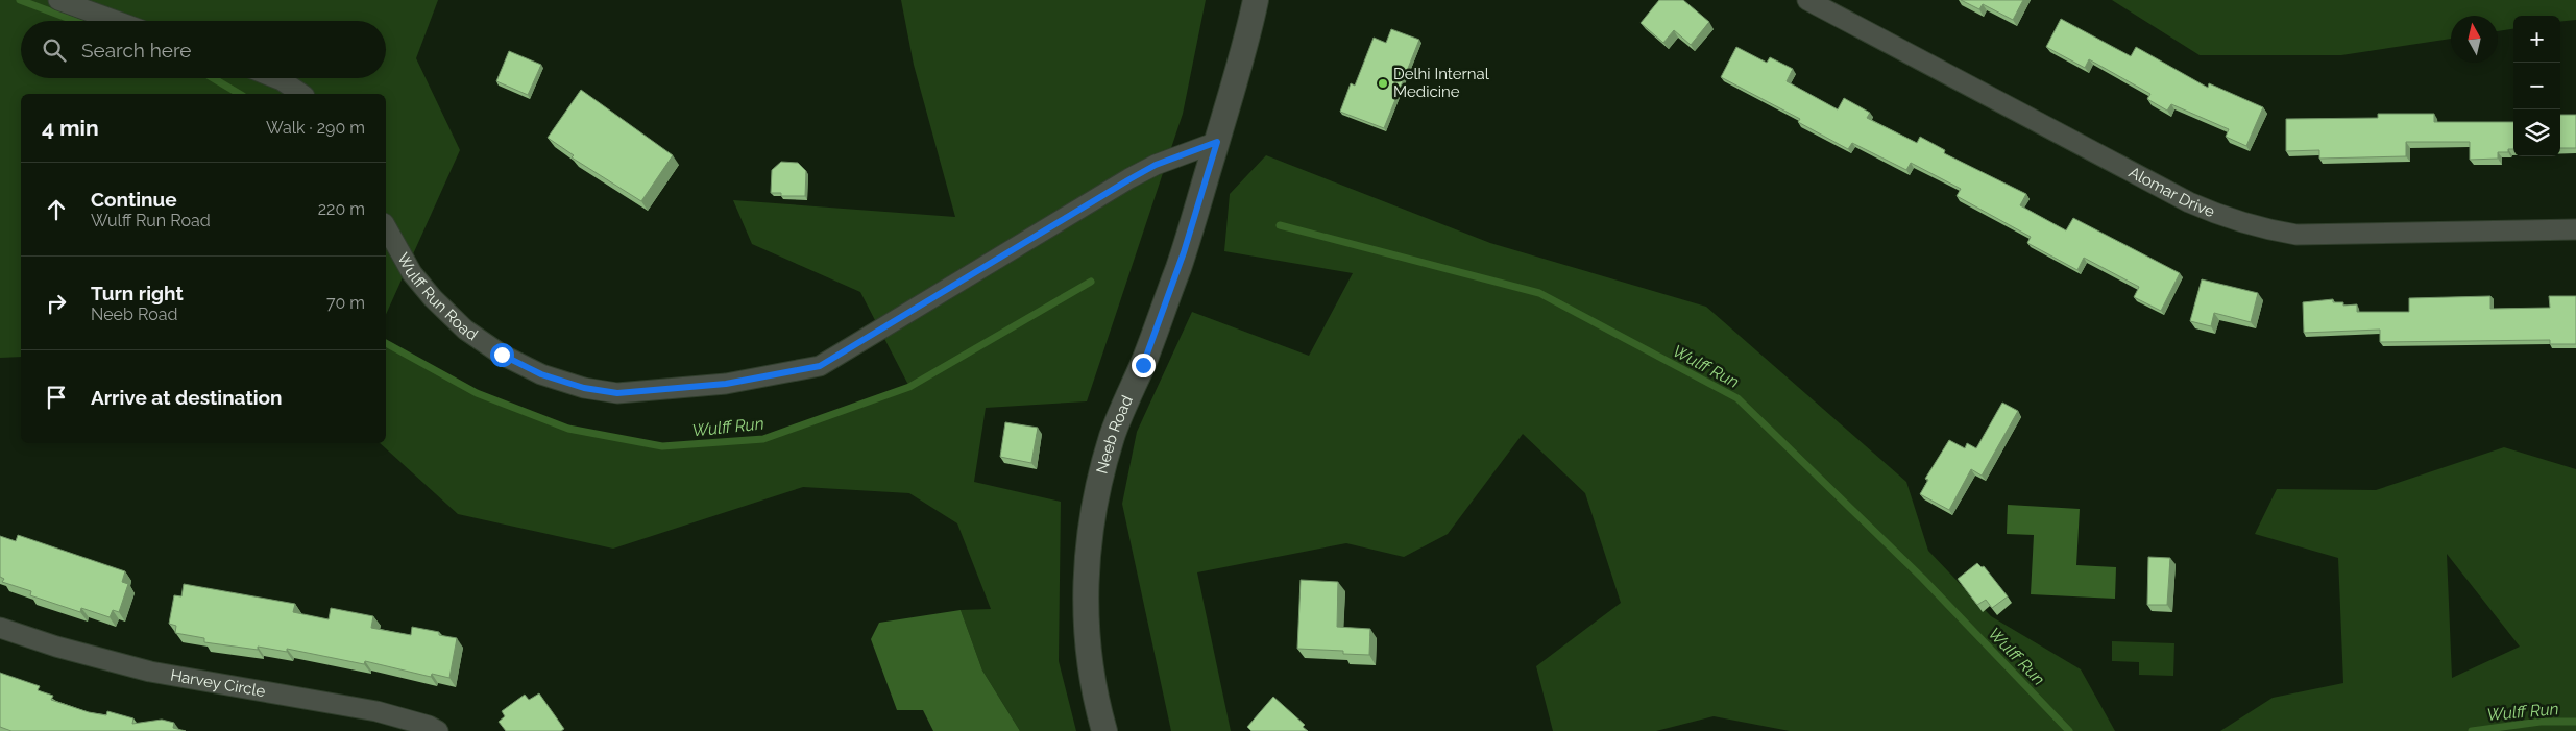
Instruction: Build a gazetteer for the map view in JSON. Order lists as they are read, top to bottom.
{
  "streets": {
    "street": [
      "Alomar Drive",
      "Wulff Run Road",
      "Neeb Road",
      "Harvey Circle"
    ]
  },
  "crossings": [
    ["Wulff Run Road", "Neeb Road"]
  ],
  "water": ["Wulff Run"],
  "places": ["Delhi Internal Medicine"],
  "north": "top",
  "page": {
    "map_buttons": ["+", "−"],
    "search": "Search here",
    "heading": ["4 min", "Walk · 290 m"],
    "list": [
      ["Continue", "Wulff Run Road", "220 m"],
      ["Turn right", "Neeb Road", "70 m"],
      "Arrive at destination"
    ]
  }
}
